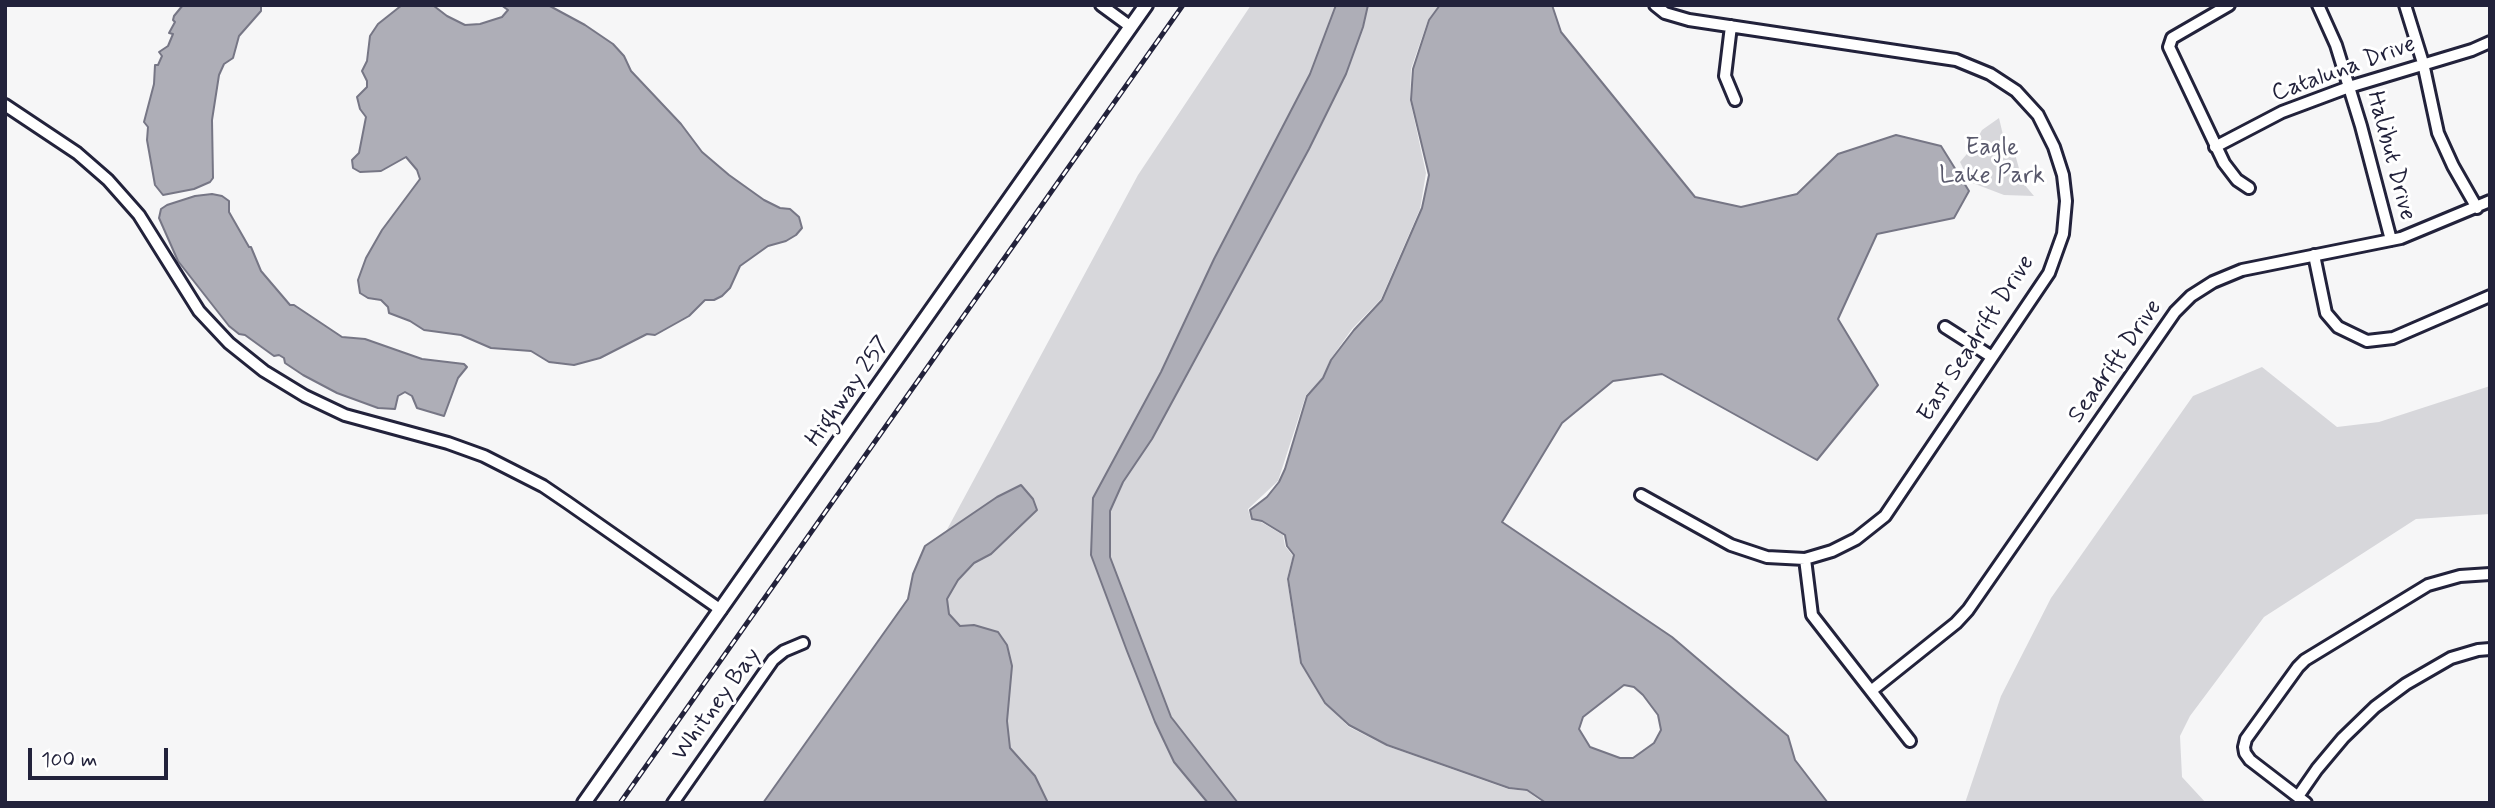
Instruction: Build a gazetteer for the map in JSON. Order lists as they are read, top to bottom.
{
  "streets": {
    "main road": ["Highway 257"],
    "street": [
      "Cataluna Drive",
      "Halibut Drive",
      "East Seadrift Drive",
      "Seadrift Drive",
      "Whitney Bay"
    ]
  },
  "crossings": [
    ["Cataluna Drive", "Halibut Drive"],
    ["Halibut Drive", "Seadrift Drive"]
  ],
  "parks": ["Eagle Lake Park"],
  "scale_bar": "100 m"
}
